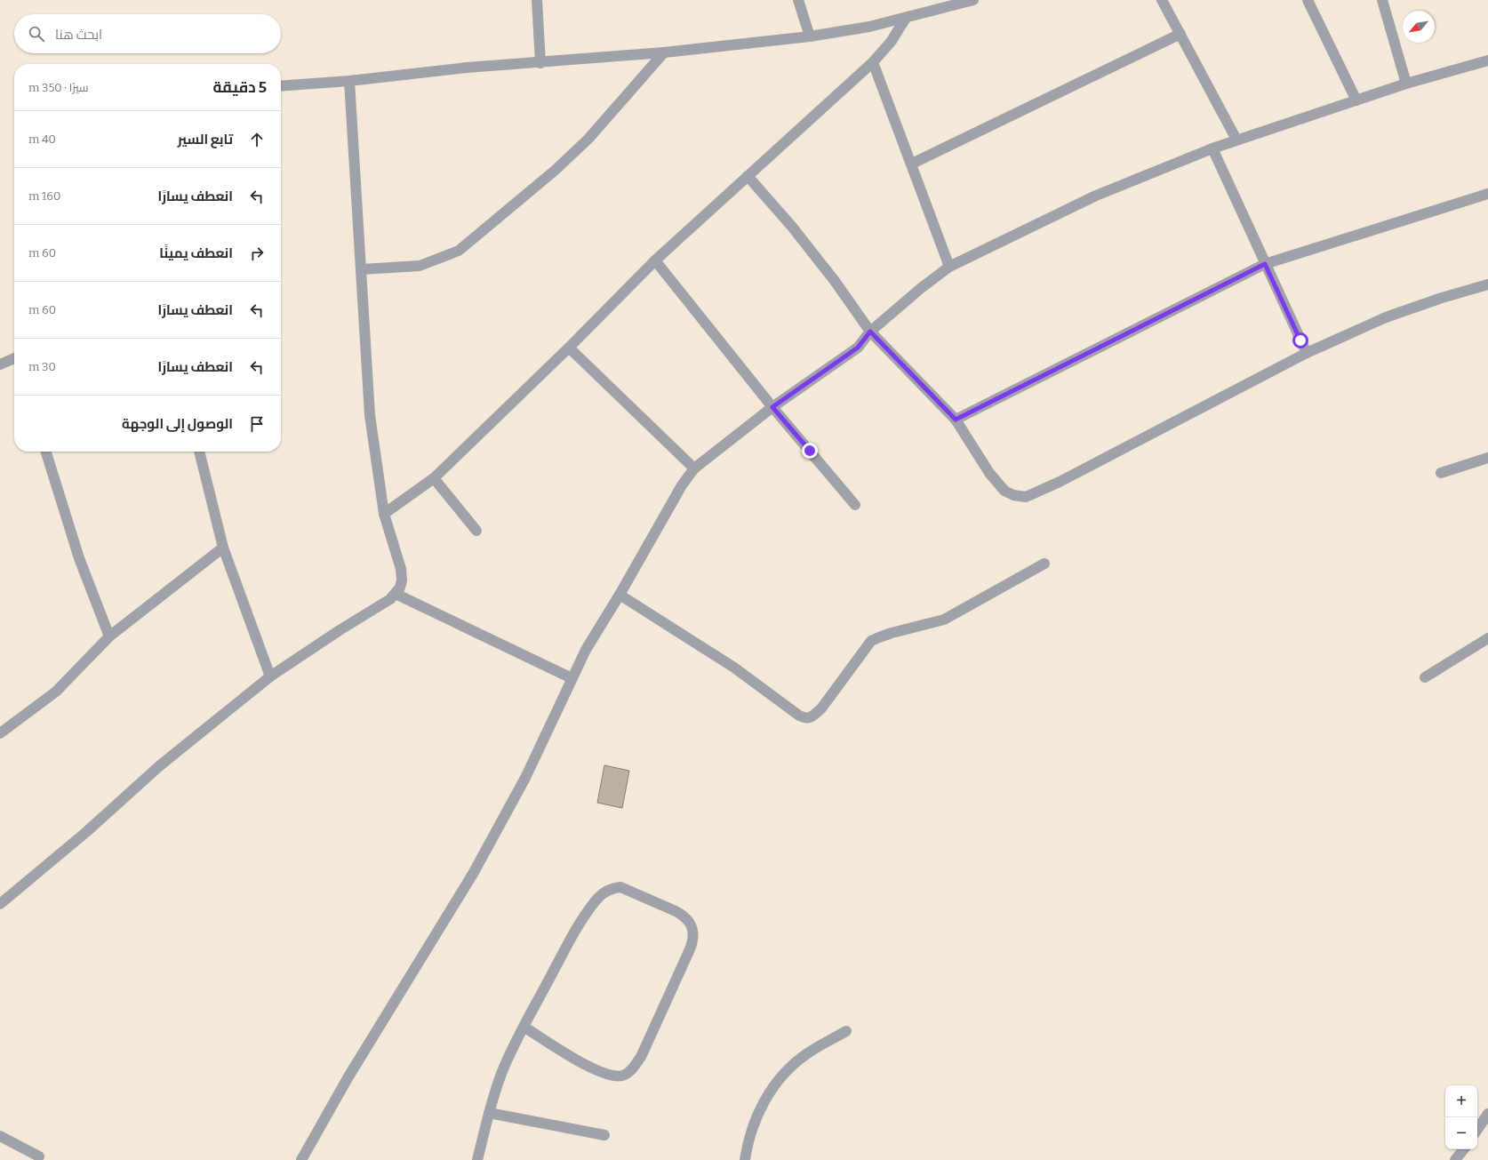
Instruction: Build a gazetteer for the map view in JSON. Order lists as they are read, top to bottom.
{
  "north": "bottom left",
  "page": {
    "search": "ابحث هنا",
    "heading": ["5 دقيقة", "سيرًا · 350 m"],
    "list": [
      ["تابع السير", "40 m"],
      ["انعطف يسارًا", "160 m"],
      ["انعطف يمينًا", "60 m"],
      ["انعطف يسارًا", "60 m"],
      ["انعطف يسارًا", "30 m"],
      "الوصول إلى الوجهة"
    ],
    "map_buttons": ["+", "−"]
  }
}
